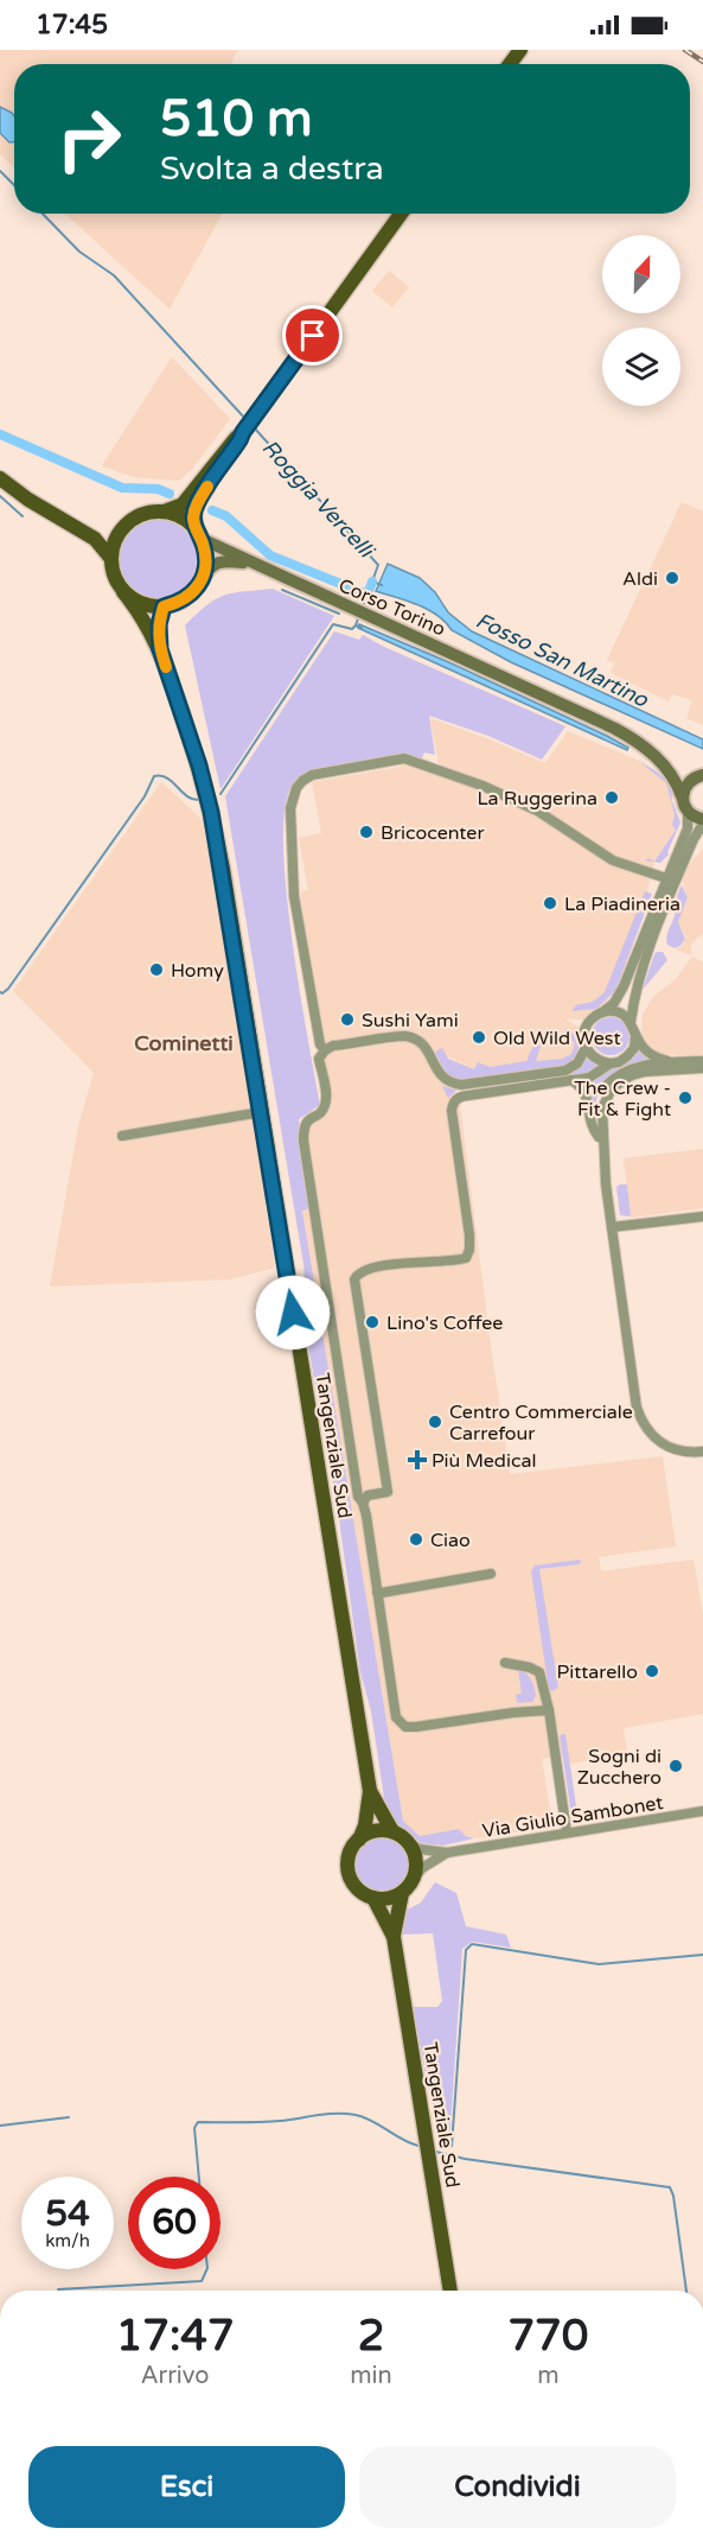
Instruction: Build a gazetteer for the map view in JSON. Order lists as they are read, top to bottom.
{
  "streets": {
    "main road": ["Corso Torino", "Tangenziale Sud"],
    "street": ["Via Giulio Sambonet"]
  },
  "crossings": [
    ["Corso Torino", "Tangenziale Sud"],
    ["Tangenziale Sud", "Via Giulio Sambonet"]
  ],
  "districts": ["Cominetti"],
  "water": ["Roggia Vercelli", "Fosso San Martino"],
  "places": {
    "other": [
      "Aldi",
      "La Ruggerina",
      "Bricocenter",
      "La Piadineria",
      "Homy",
      "Sushi Yami",
      "Old Wild West",
      "The Crew - Fit & Fight",
      "Lino's Coffee",
      "Centro Commerciale Carrefour",
      "Ciao",
      "Pittarello",
      "Sogni di Zucchero"
    ],
    "health": ["Più Medical"]
  },
  "north": "top",
  "page": {
    "status": "17:45",
    "turn": ["510 m", "Svolta a destra"],
    "speed": "54 km/h",
    "limit": "60",
    "eta": [
      "17:47",
      "Arrivo",
      "2",
      "min",
      "770",
      "m"
    ],
    "buttons": ["Esci", "Condividi"]
  }
}
